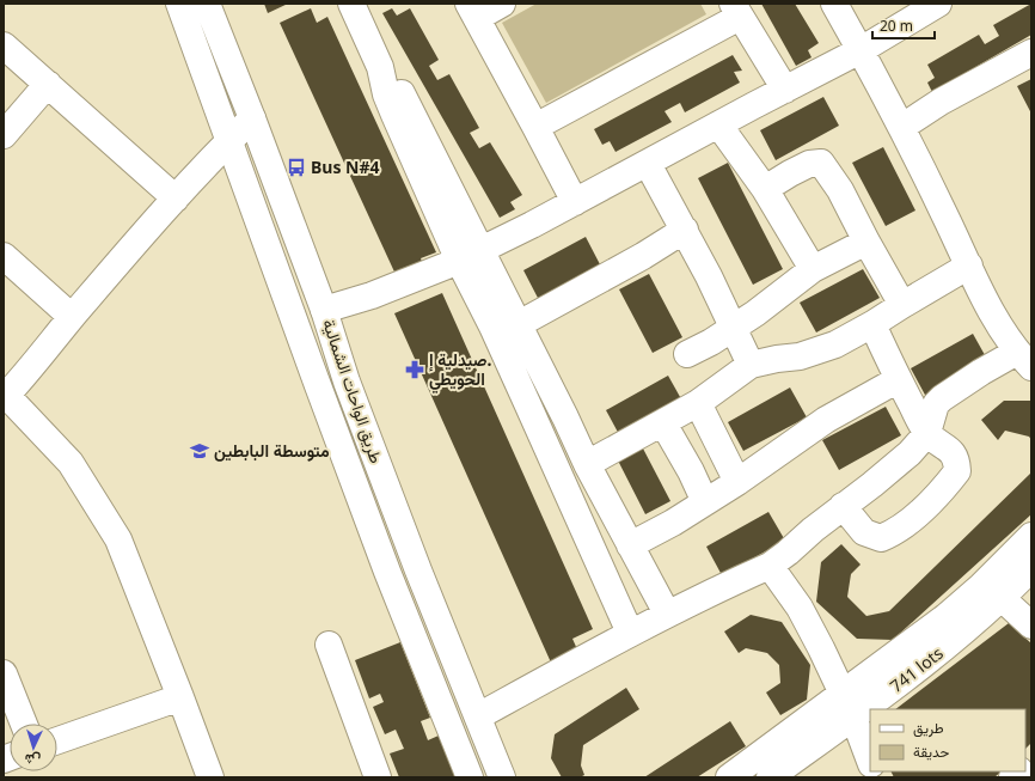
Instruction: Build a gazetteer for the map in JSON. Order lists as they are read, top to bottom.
{
  "streets": {
    "street": ["طريق الواحات الشمالية", "741 lots"]
  },
  "places": {
    "bus stop": ["Bus N#4"],
    "pharmacy": ["صيدلية إ. الحويطي"],
    "school or university": ["متوسطة البابطين"]
  },
  "legend": ["طريق", "حديقة"],
  "scale_bar": "20 m",
  "north": "bottom"
}
